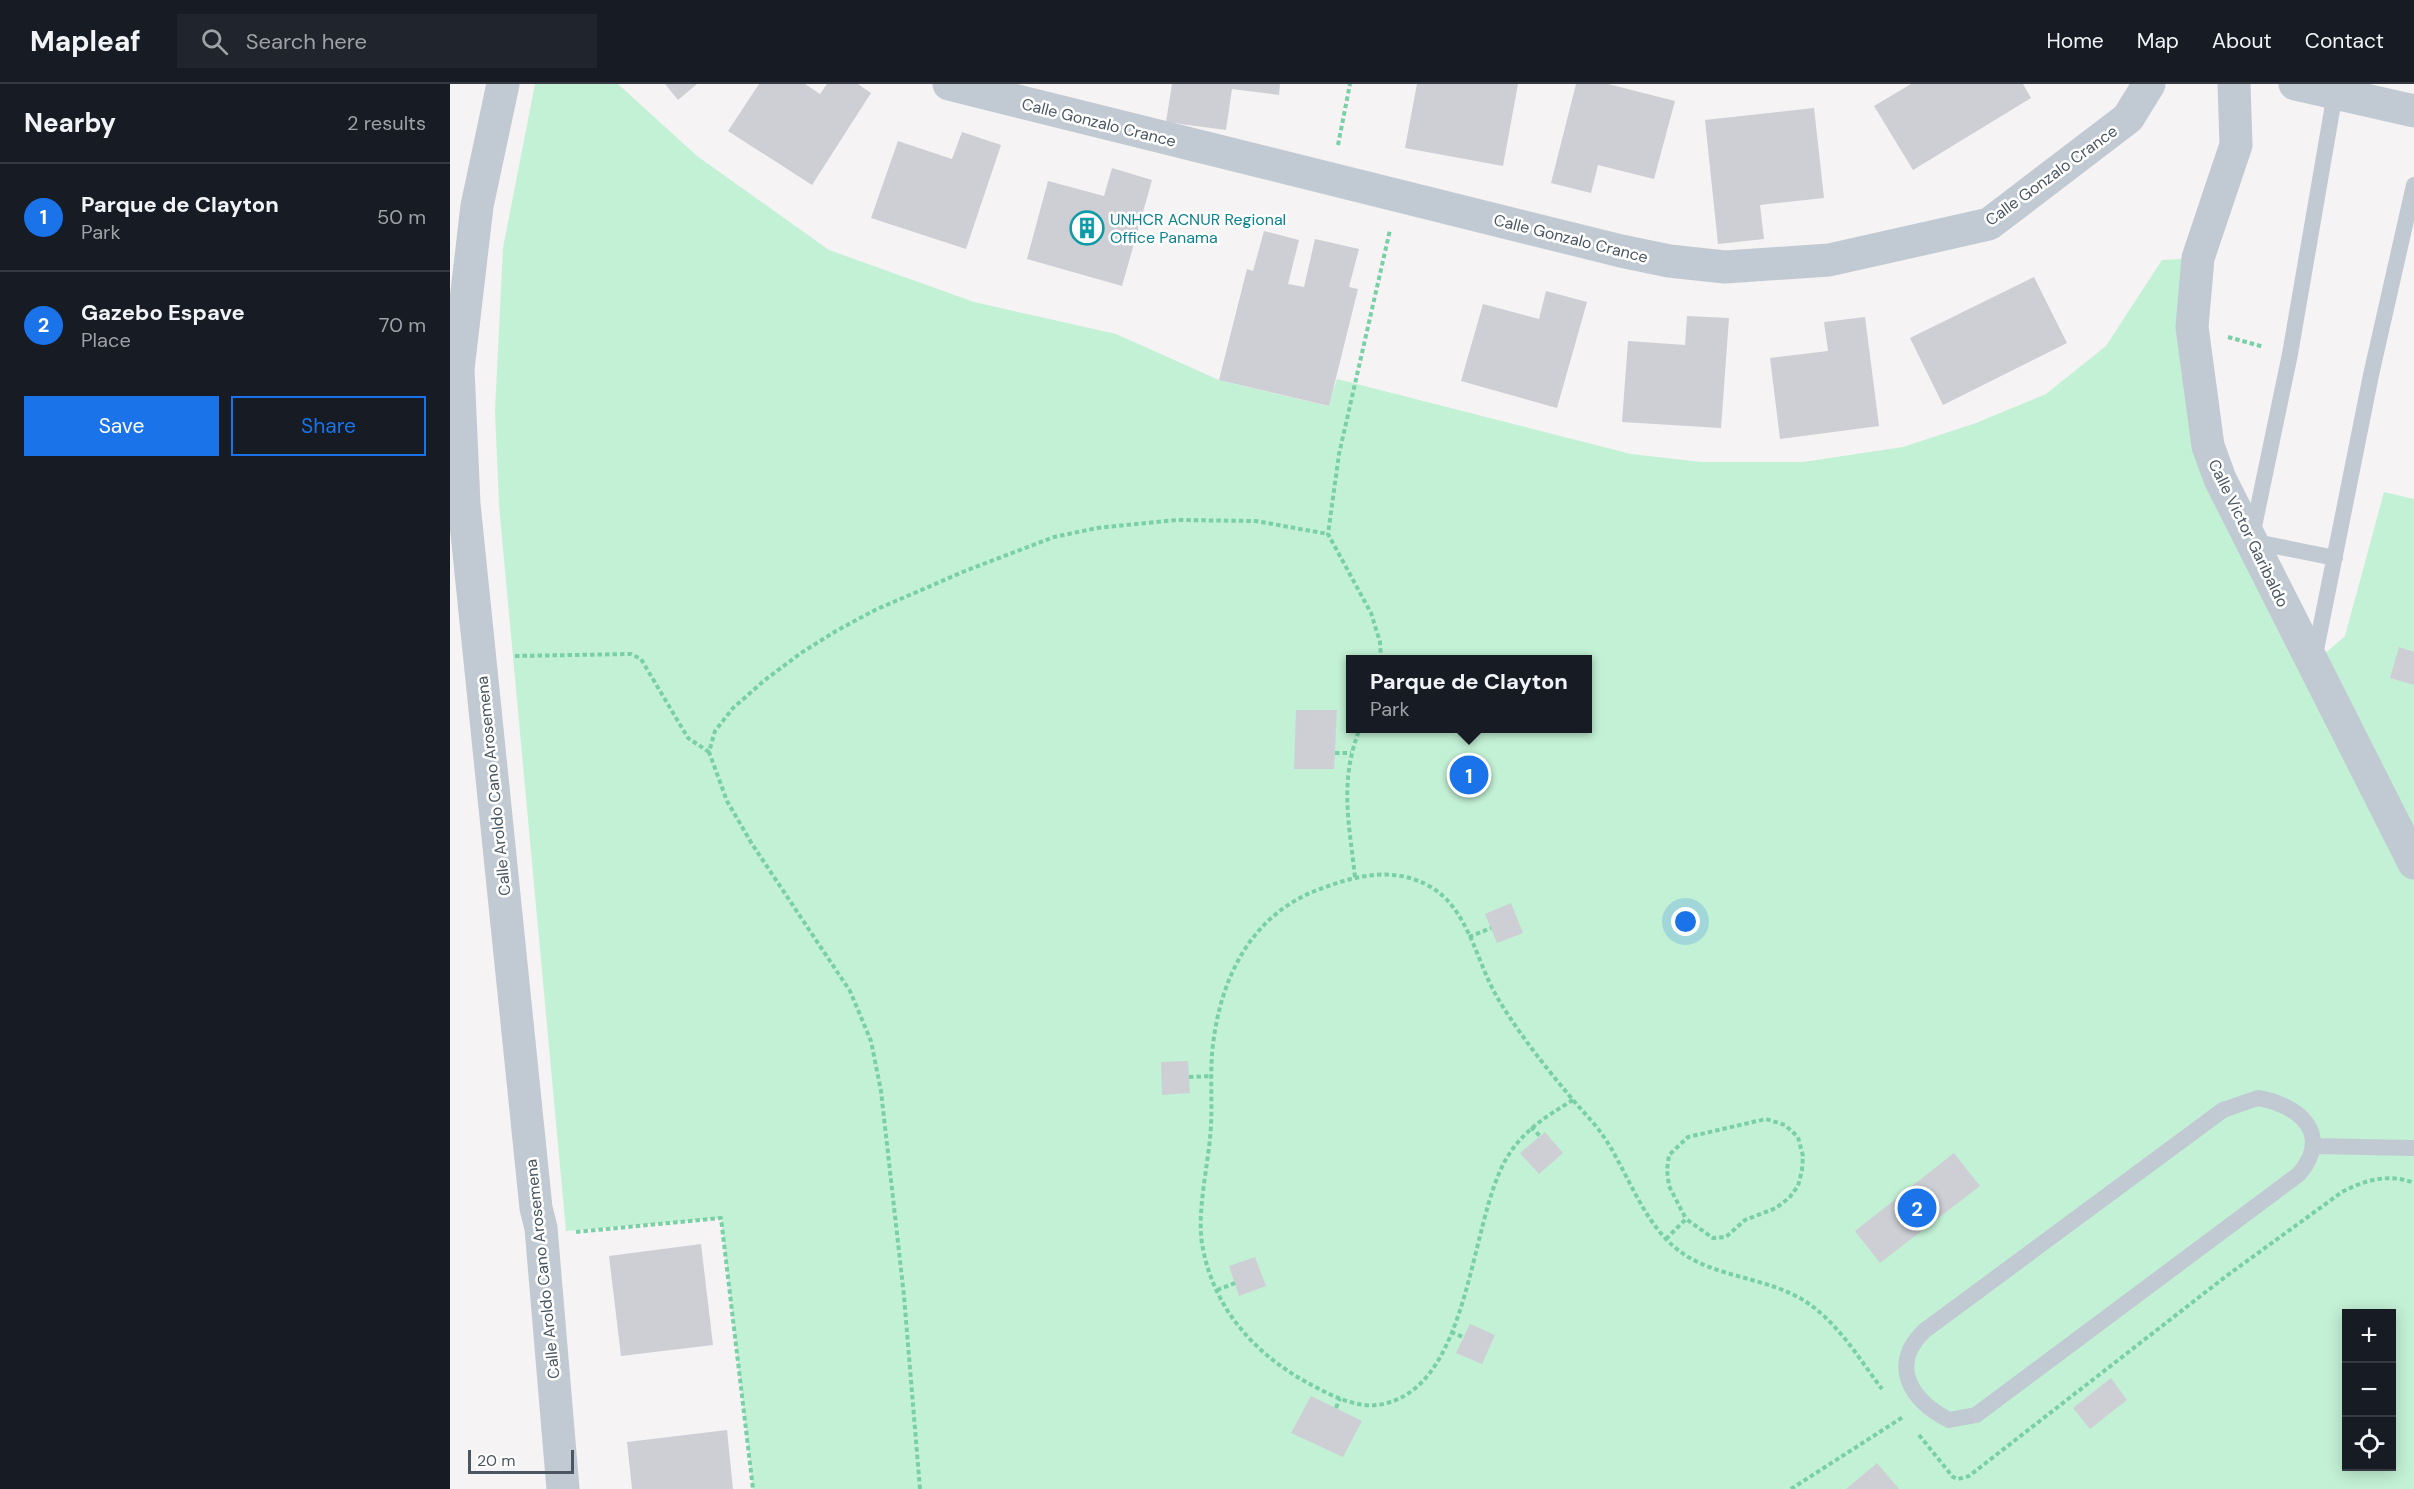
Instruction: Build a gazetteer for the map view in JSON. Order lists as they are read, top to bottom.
{
  "streets": {
    "street": ["Calle Gonzalo Crance", "Calle Victor Garibaldo", "Calle Aroldo Cano Arosemena"]
  },
  "places": {
    "building": ["UNHCR ACNUR Regional Office Panama"]
  },
  "scale_bar": "20 m",
  "page": {
    "header": "Mapleaf",
    "search": "Search here",
    "nav": [
      "Home",
      "Map",
      "About",
      "Contact"
    ],
    "heading": ["Nearby", "2 results"],
    "list": [
      {
        "mark": "1",
        "name": "Parque de Clayton",
        "note": "Park",
        "value": "50 m"
      },
      {
        "mark": "2",
        "name": "Gazebo Espave",
        "note": "Place",
        "value": "70 m"
      }
    ],
    "buttons": ["Save", "Share"],
    "popup": ["Parque de Clayton", "Park"],
    "pins": ["1", "2"],
    "map_buttons": ["+", "−"],
    "scale": "20 m"
  }
}
